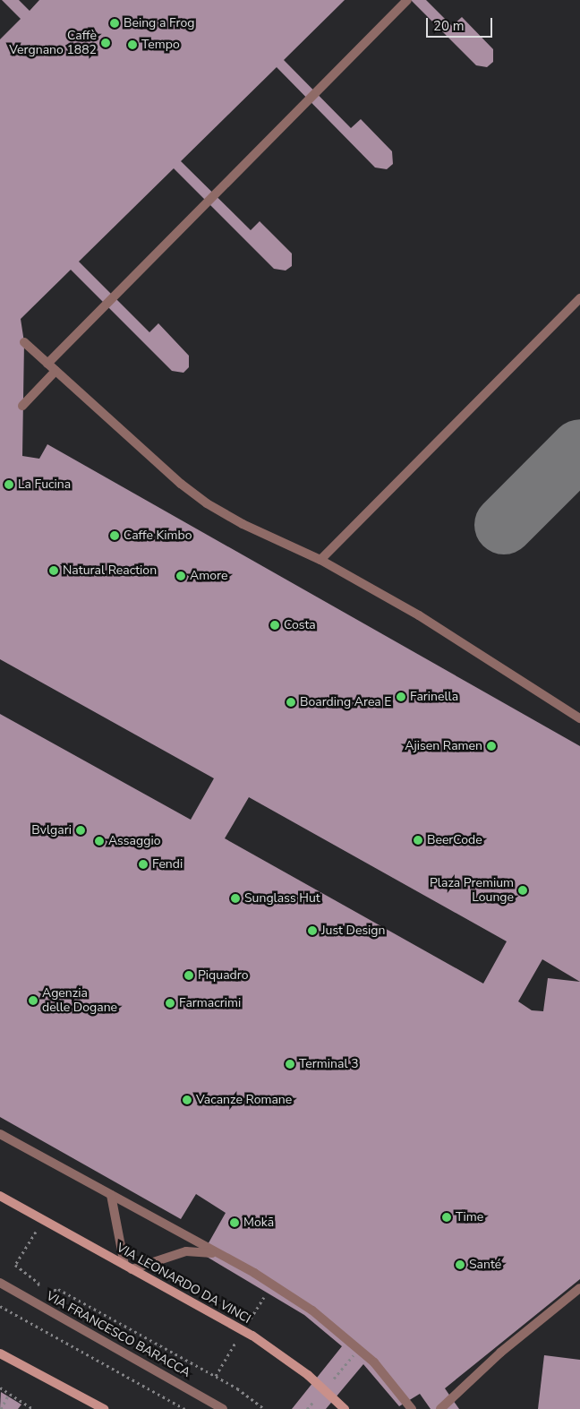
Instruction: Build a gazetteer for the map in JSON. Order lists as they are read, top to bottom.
{
  "streets": {
    "main road": ["VIA LEONARDO DA VINCI"],
    "lane": ["VIA FRANCESCO BARACCA"]
  },
  "places": [
    "Being a Frog",
    "Caffè Vergnano 1882",
    "Tempo",
    "La Fucina",
    "Caffe Kimbo",
    "Natural Reaction",
    "Amore",
    "Costa",
    "Farinella",
    "Boarding Area E",
    "Ajisen Ramen",
    "Bvlgari",
    "BeerCode",
    "Assaggio",
    "Fendi",
    "Plaza Premium Lounge",
    "Sunglass Hut",
    "Just Design",
    "Piquadro",
    "Agenzia delle Dogane",
    "Farmacrimi",
    "Terminal 3",
    "Vacanze Romane",
    "Time",
    "Mokā",
    "Santé"
  ],
  "scale_bar": "20 m"
}
